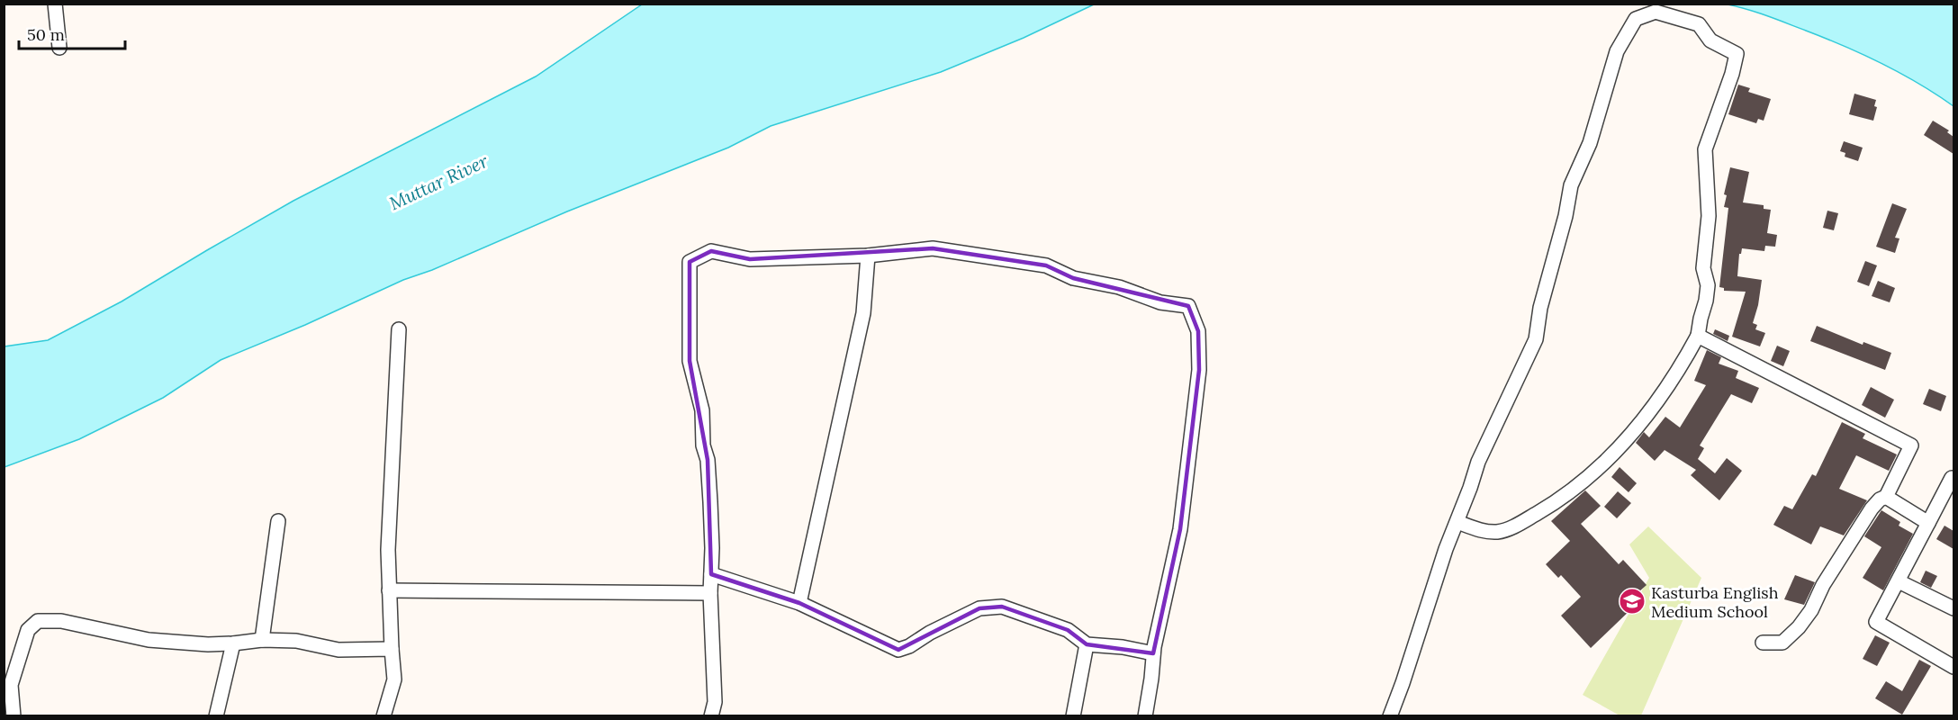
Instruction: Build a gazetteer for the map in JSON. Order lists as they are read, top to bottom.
{
  "water": ["Muttar River"],
  "places": {
    "school or university": ["Kasturba English Medium School"]
  },
  "scale_bar": "50 m"
}
